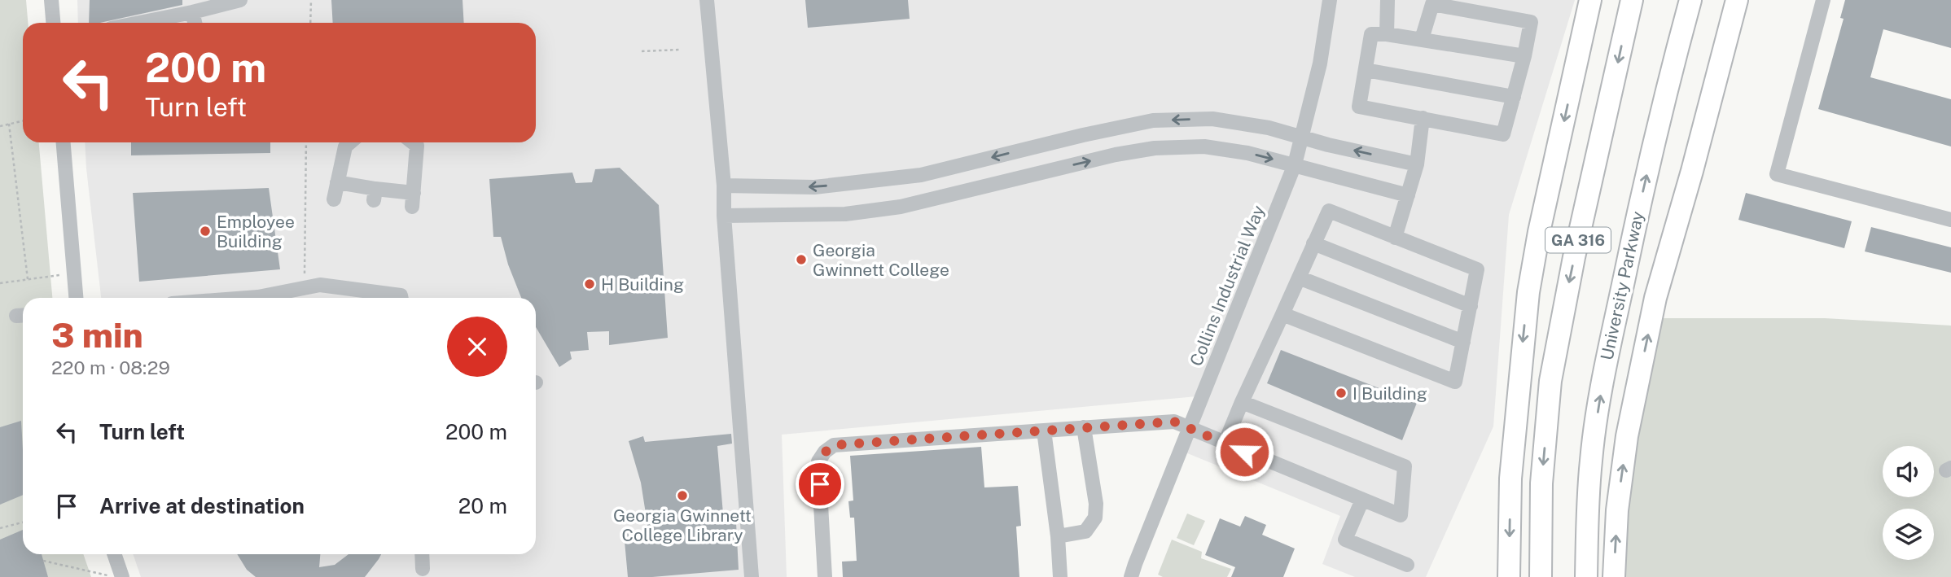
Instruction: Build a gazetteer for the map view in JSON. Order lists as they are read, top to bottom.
{
  "streets": {
    "highway": ["GA 316", "University Parkway"],
    "street": ["Collins Industrial Way"]
  },
  "places": [
    "Employee Building",
    "Georgia Gwinnett College",
    "H Building",
    "I Building",
    "Georgia Gwinnett College Library"
  ],
  "page": {
    "turn": ["200 m", "Turn left"],
    "heading": ["3 min", "220 m · 08:29"],
    "list": [
      {
        "name": "Turn left",
        "value": "200 m"
      },
      {
        "name": "Arrive at destination",
        "value": "20 m"
      }
    ]
  }
}
